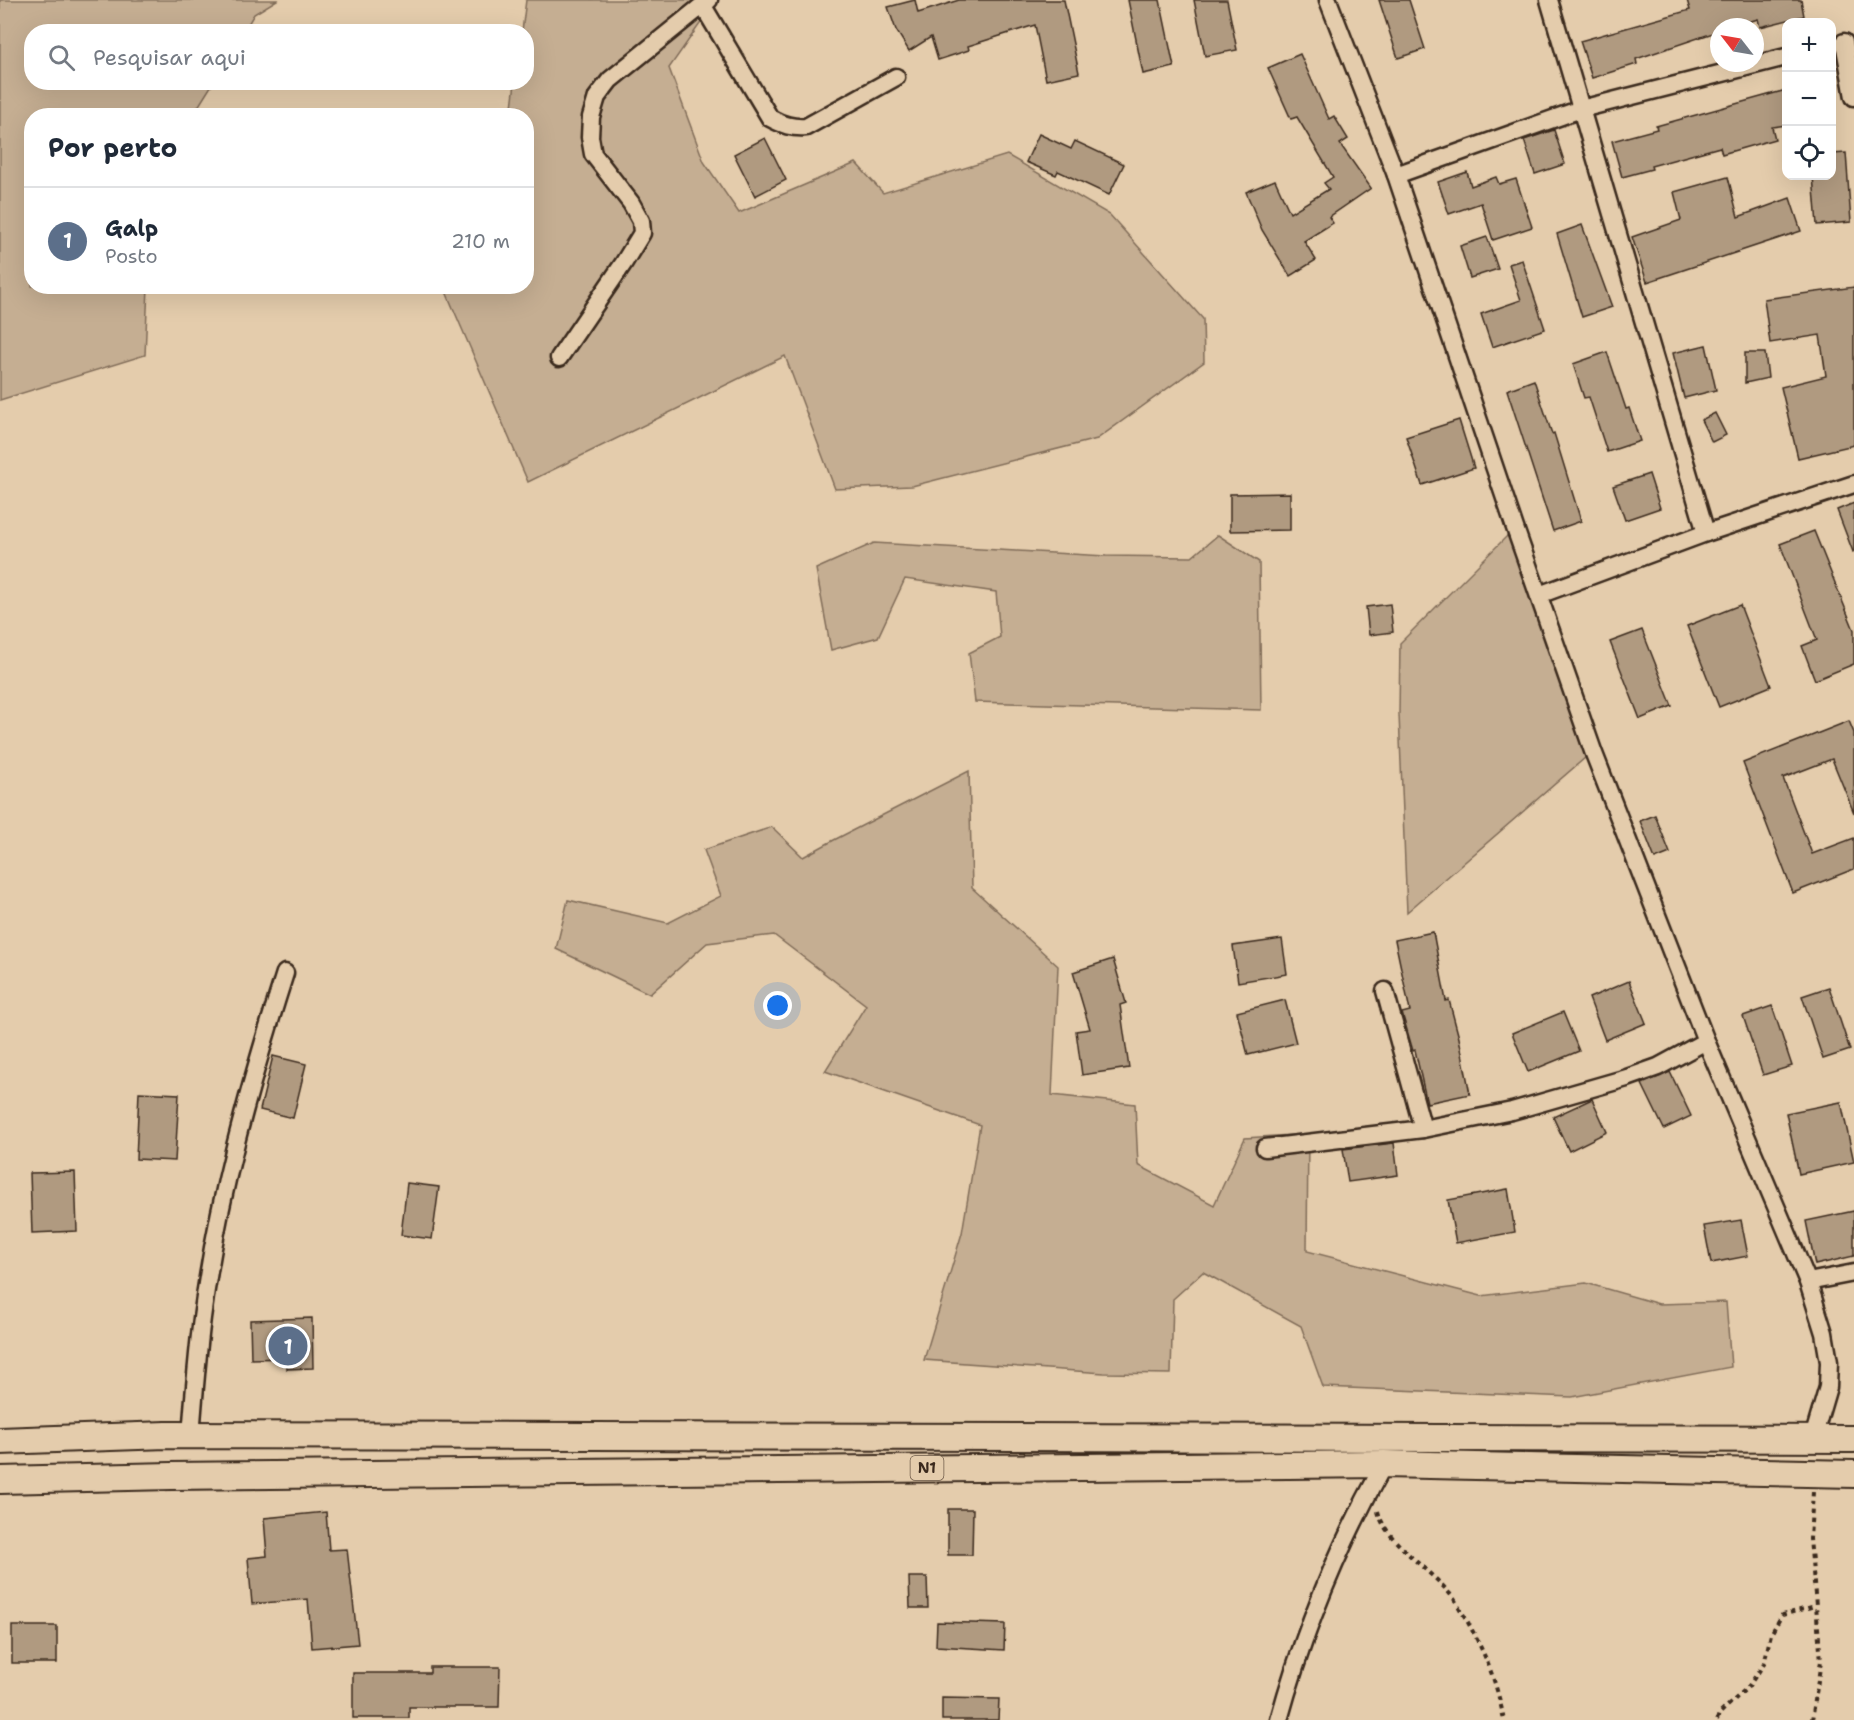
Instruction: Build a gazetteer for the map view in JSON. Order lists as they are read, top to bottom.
{
  "streets": {
    "main road": ["N1"]
  },
  "north": "top left",
  "page": {
    "map_buttons": ["+", "−"],
    "search": "Pesquisar aqui",
    "heading": "Por perto",
    "list": [
      {
        "mark": "1",
        "name": "Galp",
        "note": "Posto",
        "value": "210 m"
      }
    ],
    "pins": "1"
  }
}
